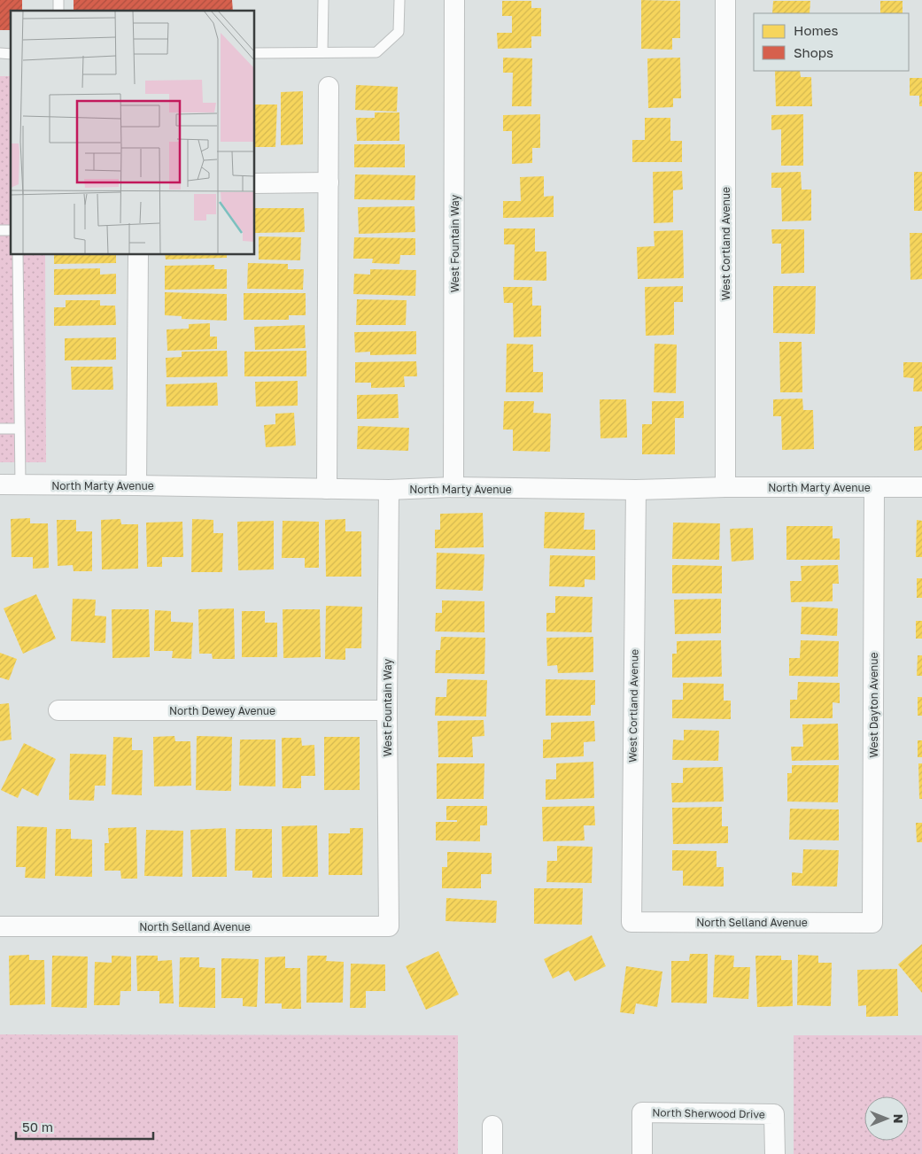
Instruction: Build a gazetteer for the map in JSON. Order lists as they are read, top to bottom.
{
  "streets": {
    "street": [
      "West Fountain Way",
      "West Cortland Avenue",
      "North Marty Avenue",
      "West Dayton Avenue",
      "North Dewey Avenue",
      "North Selland Avenue",
      "North Sherwood Drive"
    ]
  },
  "crossings": [
    ["West Fountain Way", "North Marty Avenue"],
    ["West Fountain Way", "North Dewey Avenue"],
    ["West Fountain Way", "North Selland Avenue"],
    ["West Cortland Avenue", "North Marty Avenue"],
    ["West Cortland Avenue", "North Selland Avenue"],
    ["North Marty Avenue", "West Dayton Avenue"],
    ["West Dayton Avenue", "North Selland Avenue"]
  ],
  "legend": ["Homes", "Shops"],
  "scale_bar": "50 m",
  "north": "right"
}
